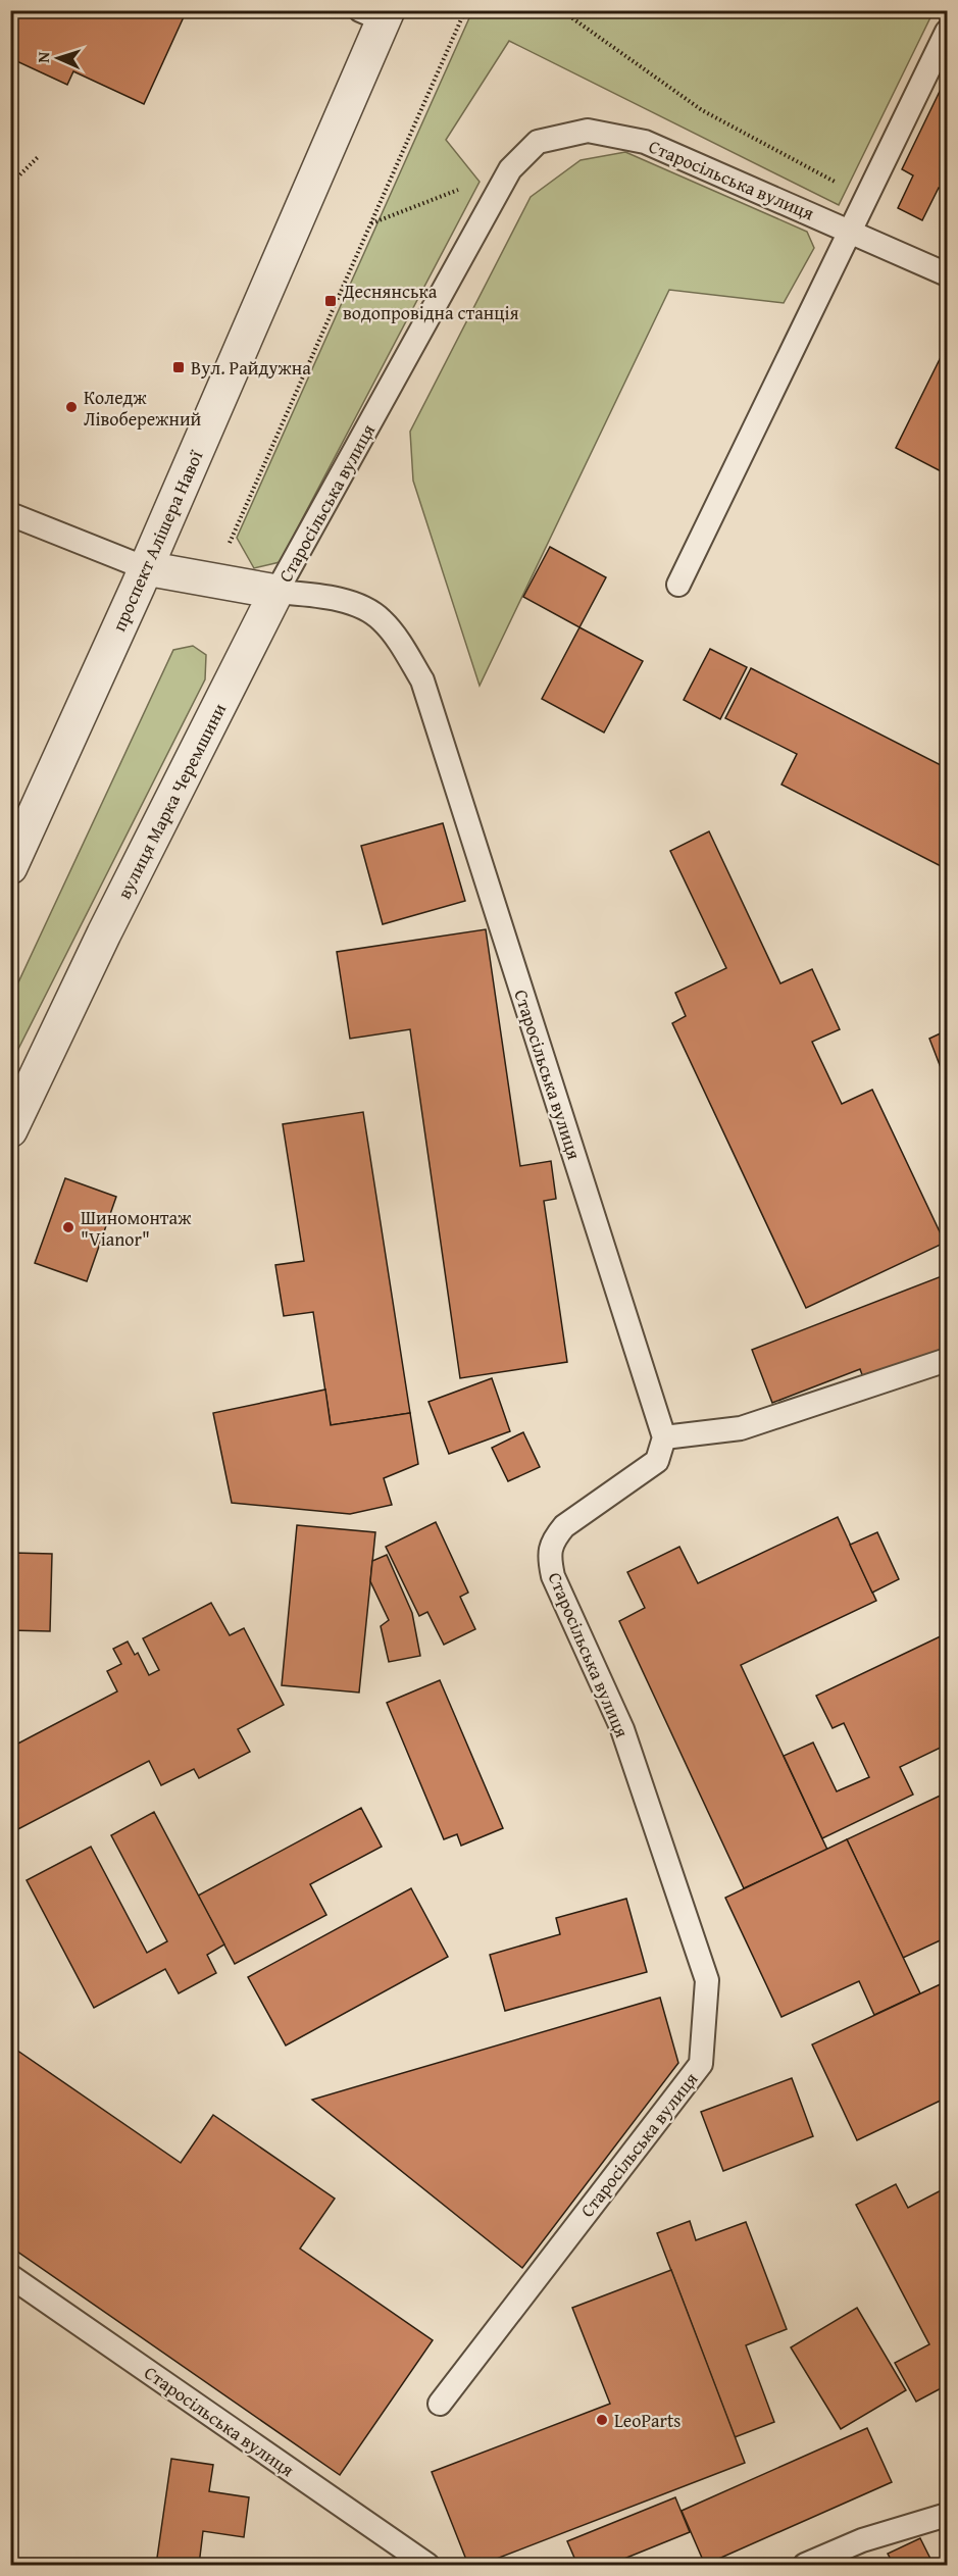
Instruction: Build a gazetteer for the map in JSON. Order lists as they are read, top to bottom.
{
  "streets": {
    "street": ["проспект Алішера Навої", "вулиця Марка Черемшини"],
    "lane": ["Старосільська вулиця"]
  },
  "crossings": [
    ["Старосільська вулиця", "вулиця Марка Черемшини"]
  ],
  "places": {
    "transit": ["Деснянська водопровідна станція", "Вул. Райдужна"],
    "other": ["Коледж Лівобережний", "Шиномонтаж \"Vianor\"", "LeoParts"]
  },
  "north": "left"
}
